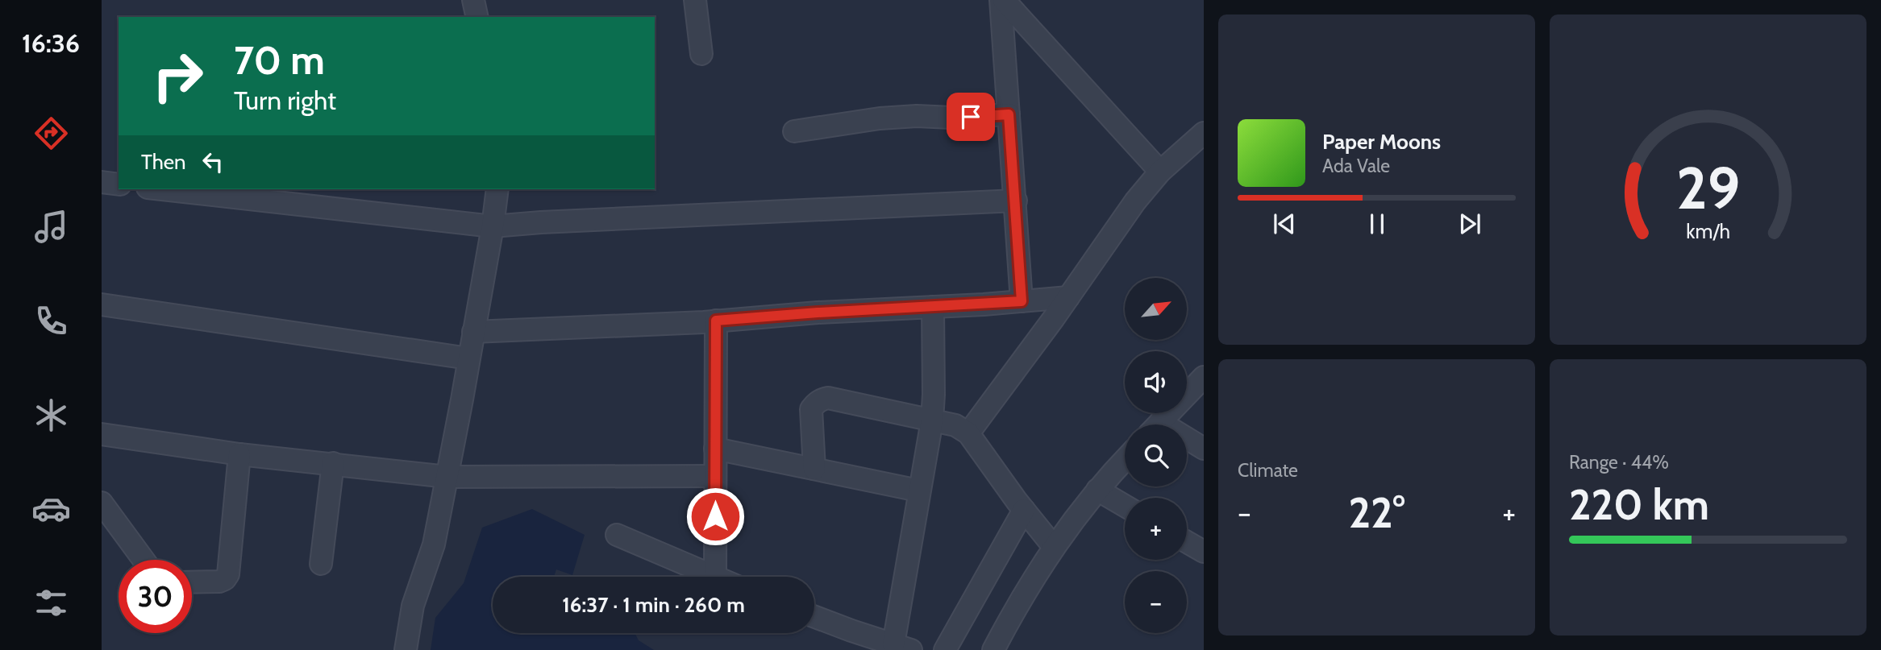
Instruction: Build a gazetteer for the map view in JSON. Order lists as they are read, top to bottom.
{
  "north": "top right",
  "page": {
    "tabs": "16:36",
    "turn": ["70 m", "Turn right"],
    "song": ["Paper Moons", "Ada Vale"],
    "then": "Then",
    "map_buttons": ["+", "−"],
    "tile": [
      "Climate",
      ["Range · 44%", "220 km"]
    ],
    "heat": ["−", "22°", "+"],
    "limit": "30",
    "trip": "16:37 · 1 min · 260 m",
    "gauge": ["29", "km/h"]
  }
}
